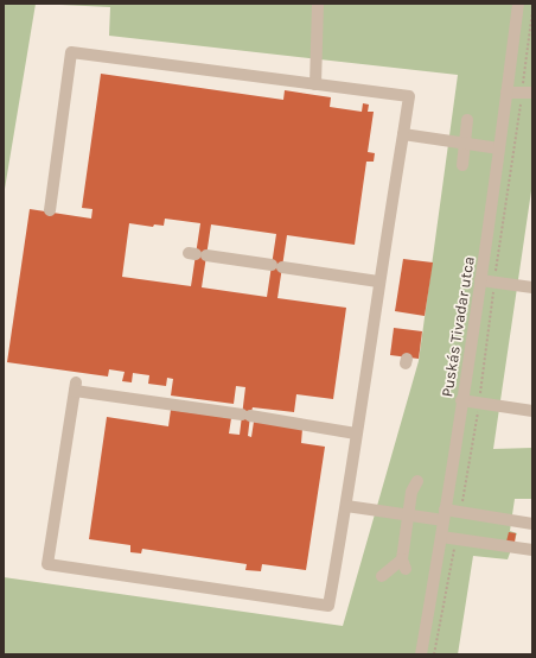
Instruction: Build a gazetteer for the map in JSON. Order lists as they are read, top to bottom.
{
  "streets": {
    "street": ["Puskás Tivadar utca"]
  }
}
